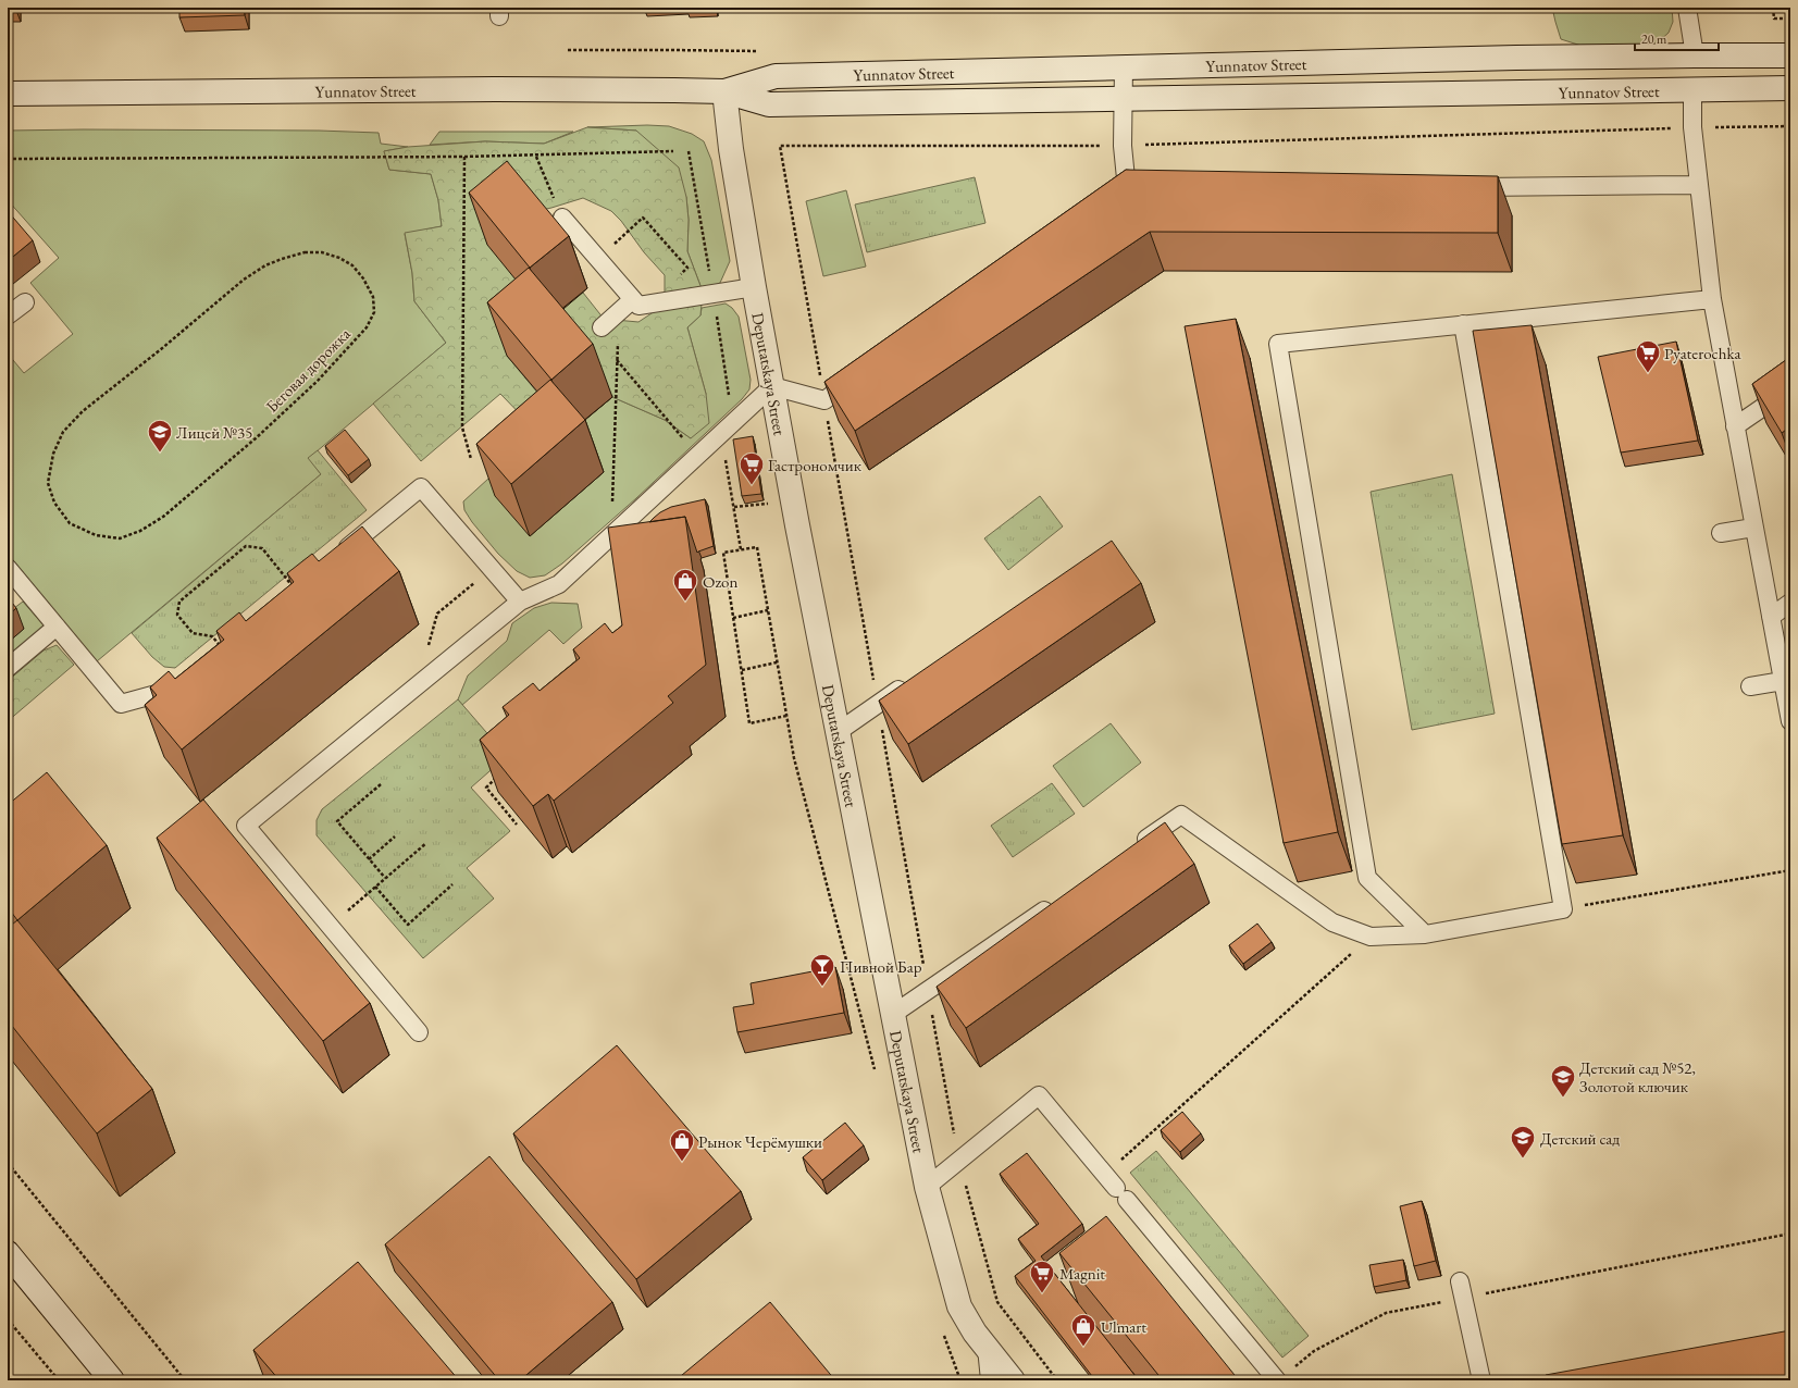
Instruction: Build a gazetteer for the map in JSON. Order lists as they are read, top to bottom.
{
  "streets": {
    "main road": ["Yunnatov Street", "Deputatskaya Street"],
    "path": ["Беговая дорожка"]
  },
  "crossings": [
    ["Yunnatov Street", "Deputatskaya Street"]
  ],
  "places": {
    "supermarket": ["Pyaterochka", "Гастрономчик", "Magnit"],
    "school or university": ["Лицей №35", "Детский сад №52, Золотой ключик", "Детский сад"],
    "shop": ["Ozon", "Рынок Черёмушки", "Ulmart"],
    "bar": ["Пивной Бар"]
  },
  "scale_bar": "20 m"
}
